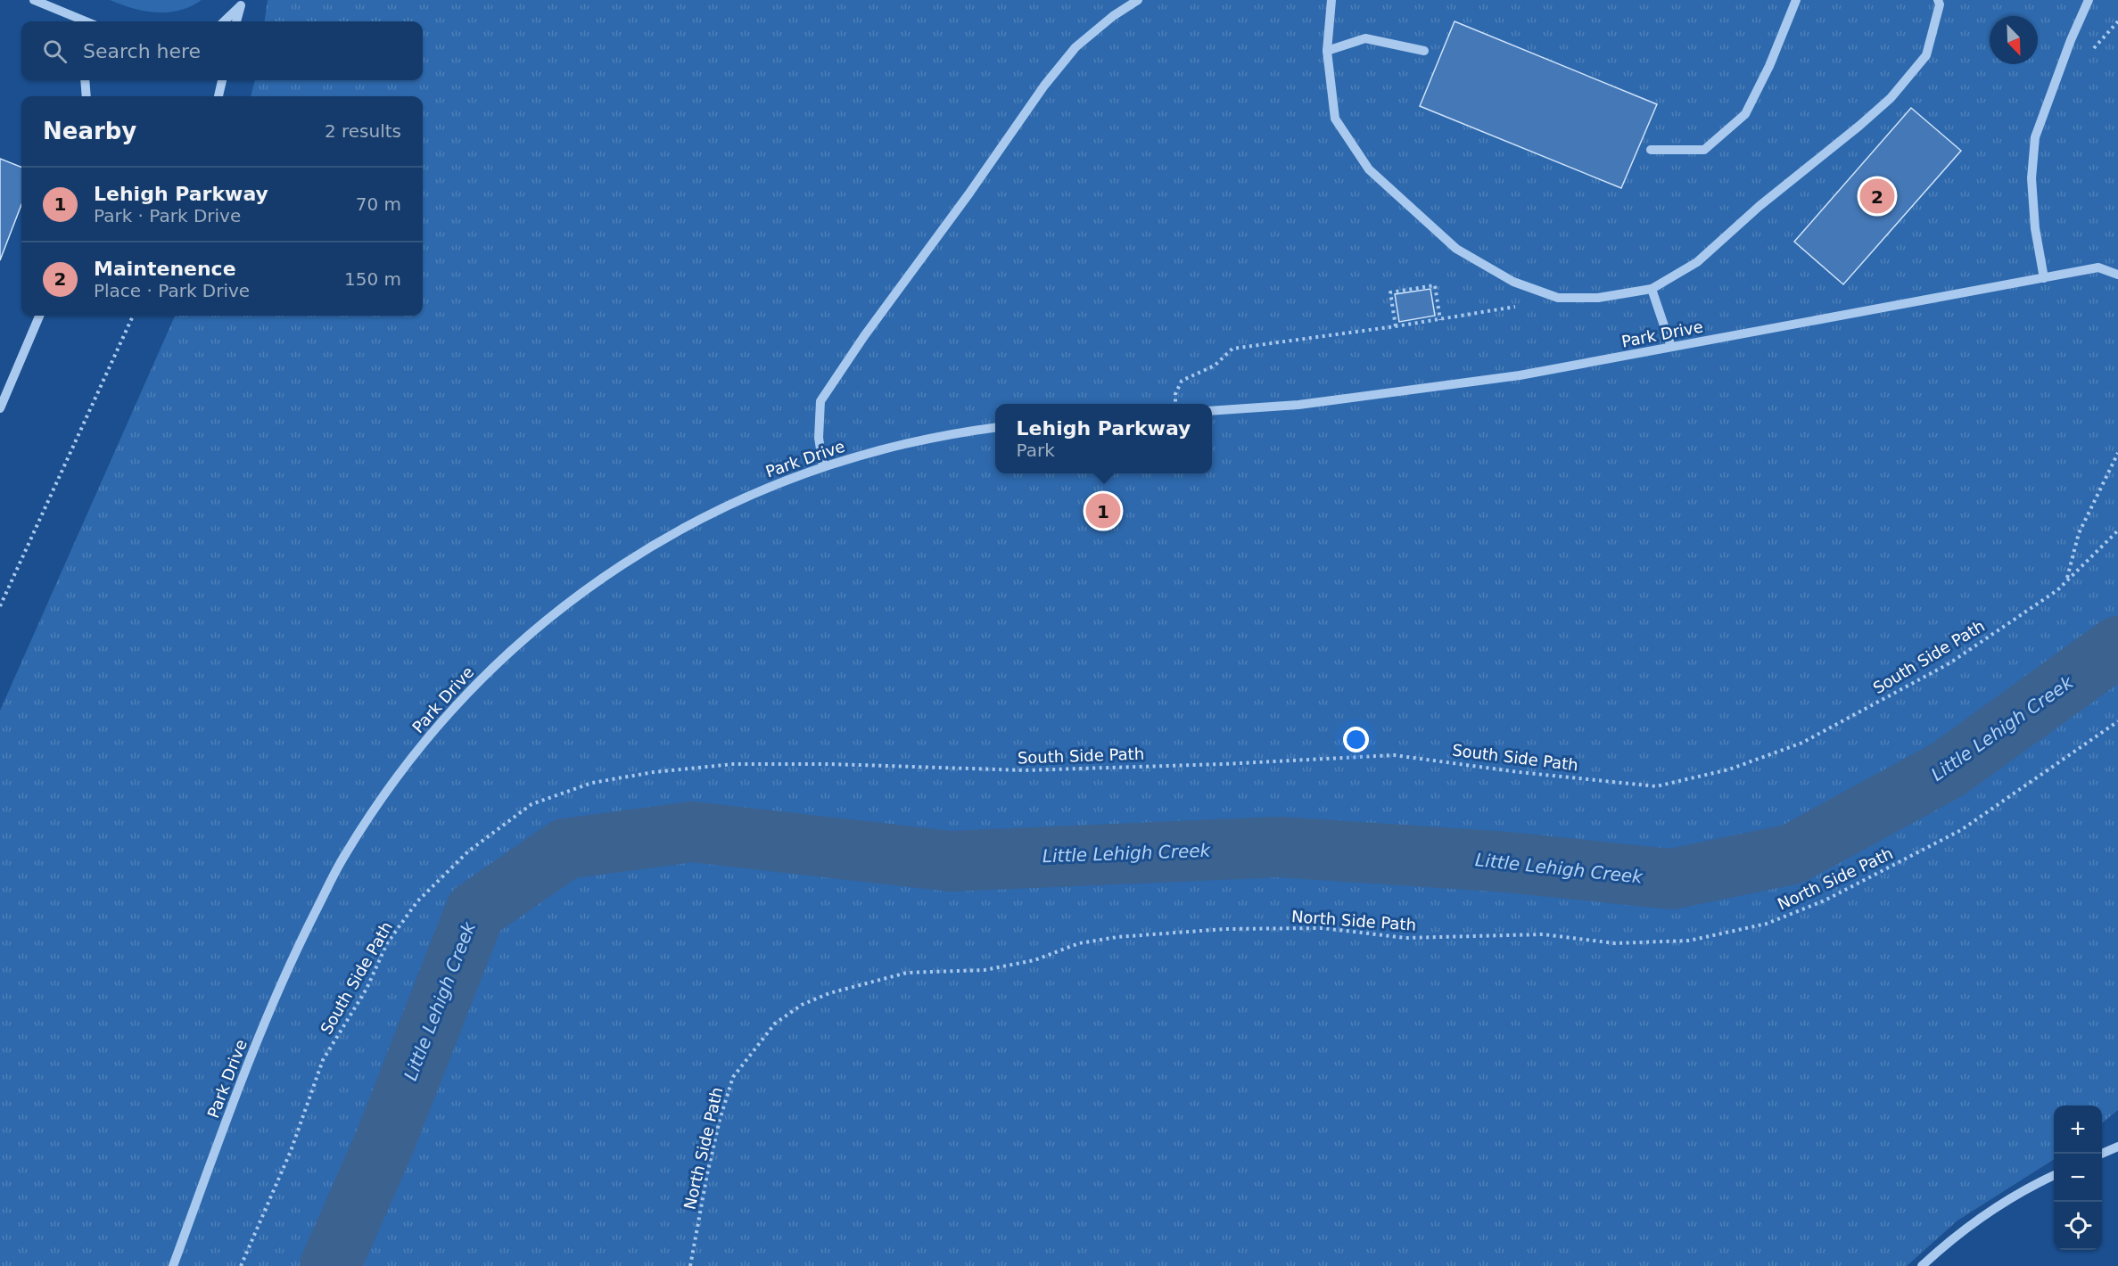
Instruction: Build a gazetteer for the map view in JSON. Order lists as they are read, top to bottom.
{
  "streets": {
    "street": ["Park Drive"],
    "path": ["South Side Path", "North Side Path"]
  },
  "water": ["Little Lehigh Creek"],
  "north": "bottom right",
  "page": {
    "search": "Search here",
    "heading": ["Nearby", "2 results"],
    "list": [
      {
        "mark": "1",
        "name": "Lehigh Parkway",
        "note": "Park · Park Drive",
        "value": "70 m"
      },
      {
        "mark": "2",
        "name": "Maintenence",
        "note": "Place · Park Drive",
        "value": "150 m"
      }
    ],
    "pins": ["2", "1"],
    "popup": ["Lehigh Parkway", "Park"],
    "map_buttons": ["+", "−"]
  }
}
